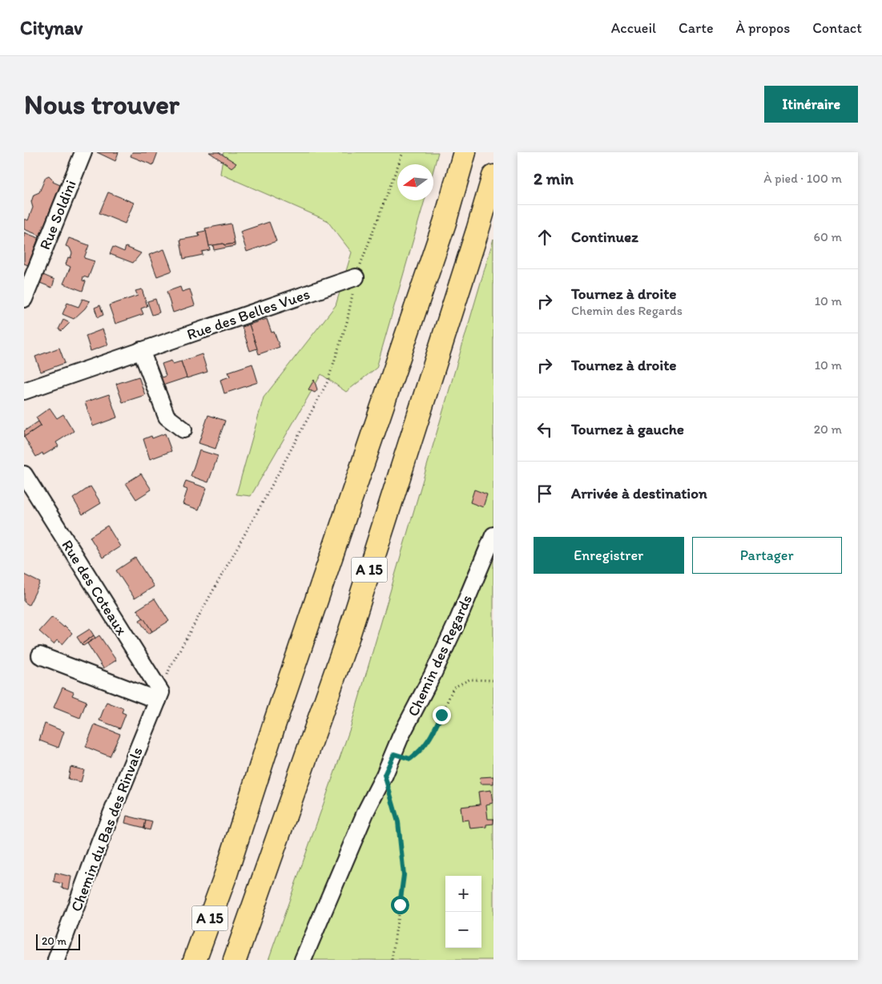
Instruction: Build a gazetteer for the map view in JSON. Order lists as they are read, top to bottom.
{
  "streets": {
    "highway": ["A 15"],
    "street": [
      "Rue Soldini",
      "Rue des Belles Vues",
      "Rue des Coteaux",
      "Chemin des Regards",
      "Chemin du Bas des Rinvals"
    ]
  },
  "crossings": [
    ["Rue des Coteaux", "Chemin du Bas des Rinvals"]
  ],
  "scale_bar": "20 m",
  "north": "left",
  "page": {
    "header": "Citynav",
    "nav": [
      "Accueil",
      "Carte",
      "À propos",
      "Contact"
    ],
    "buttons": [
      "Itinéraire",
      ["Enregistrer", "Partager"]
    ],
    "title": "Nous trouver",
    "heading": ["2 min", "À pied · 100 m"],
    "list": [
      ["Continuez", "60 m"],
      ["Tournez à droite", "Chemin des Regards", "10 m"],
      ["Tournez à droite", "10 m"],
      ["Tournez à gauche", "20 m"],
      "Arrivée à destination"
    ],
    "map_buttons": ["+", "−"],
    "scale": "20 m"
  }
}
